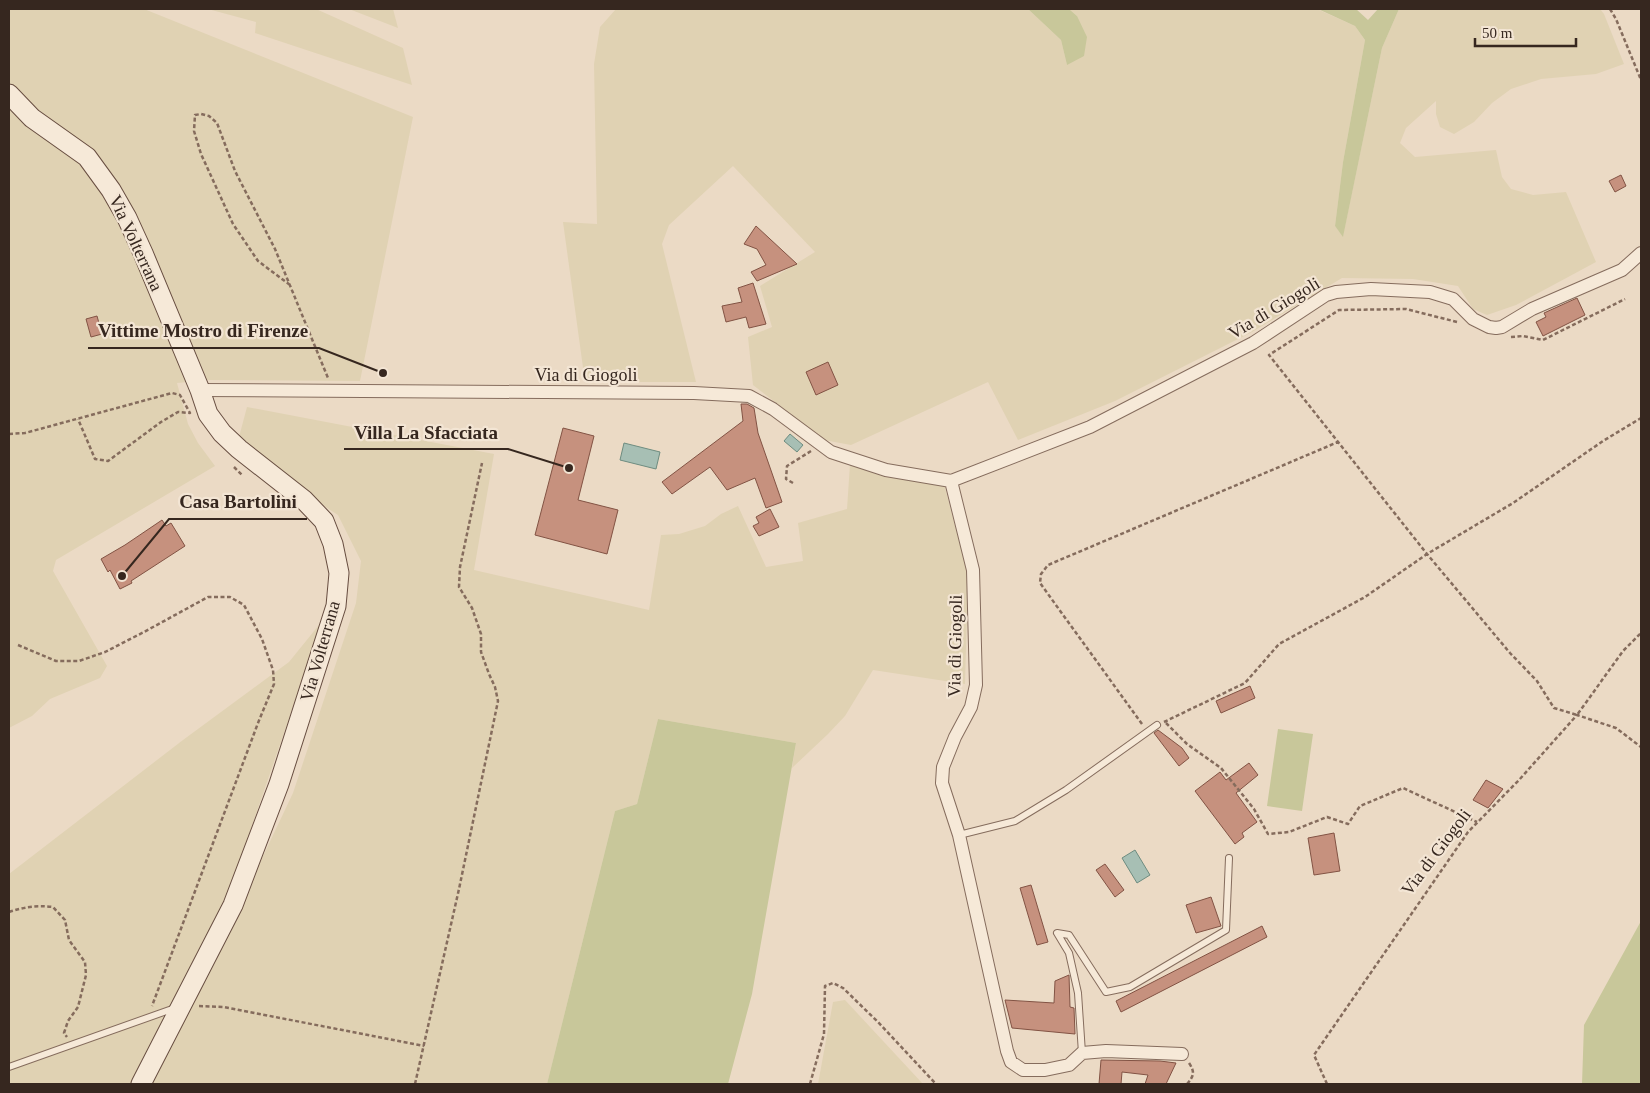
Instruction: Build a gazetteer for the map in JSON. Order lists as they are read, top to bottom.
{
  "streets": {
    "main road": ["Via Volterrana"],
    "street": ["Via di Giogoli"]
  },
  "crossings": [
    ["Via Volterrana", "Via di Giogoli"]
  ],
  "places": ["Vittime Mostro di Firenze", "Villa La Sfacciata", "Casa Bartolini"],
  "scale_bar": "50 m"
}
